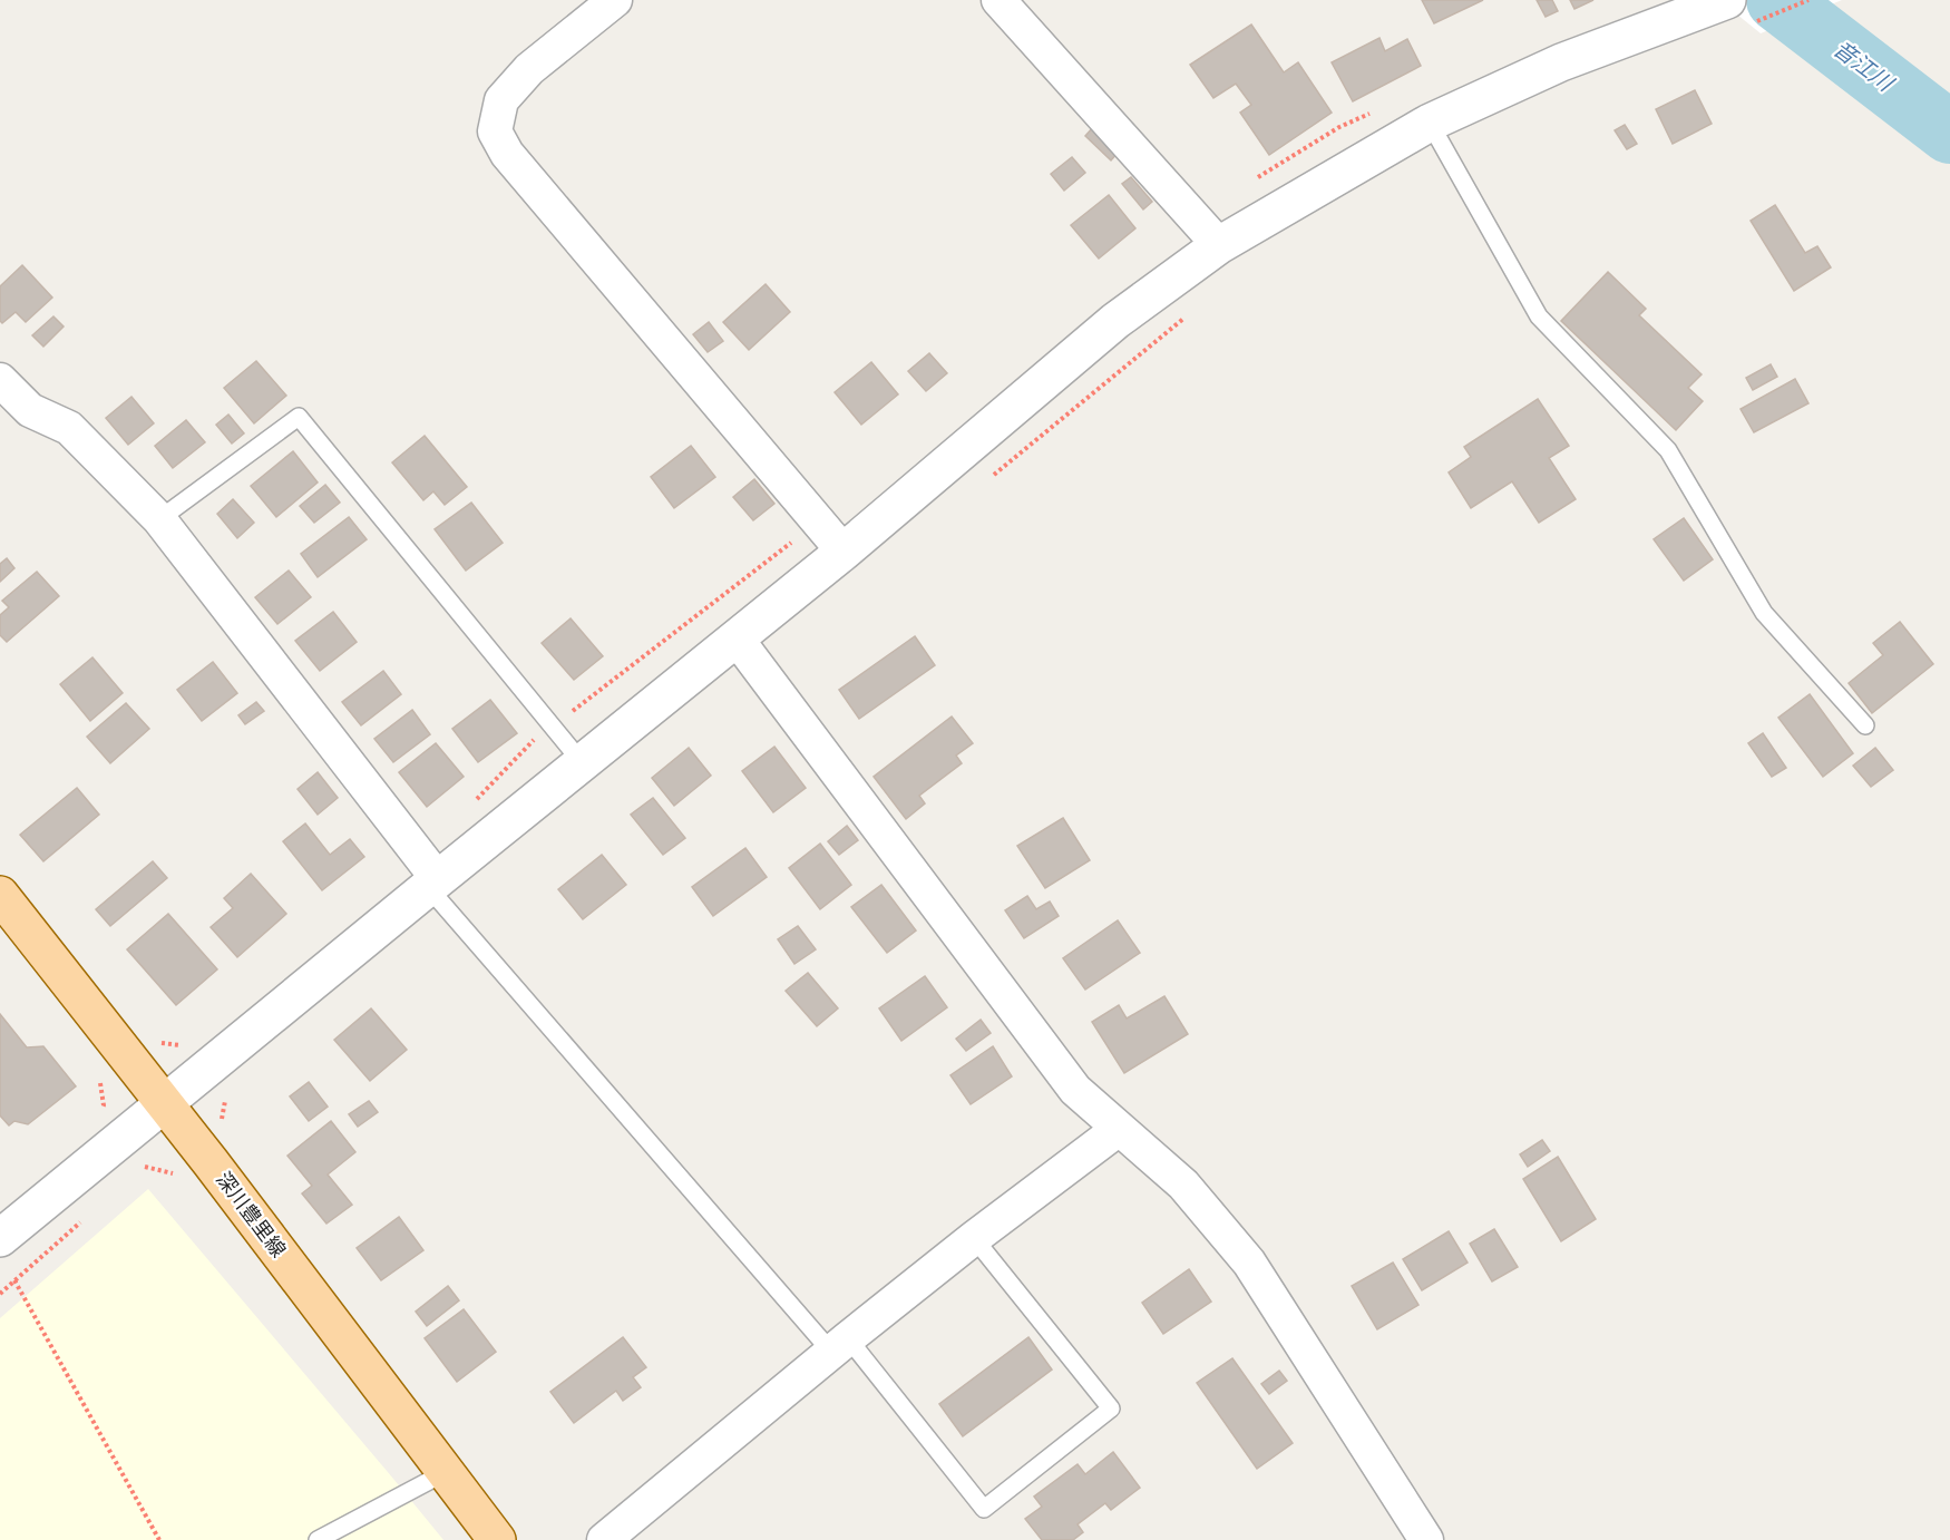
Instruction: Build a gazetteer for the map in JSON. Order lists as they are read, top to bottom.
{
  "streets": {
    "main road": ["深川豊里線"]
  },
  "water": ["音江川"]
}
